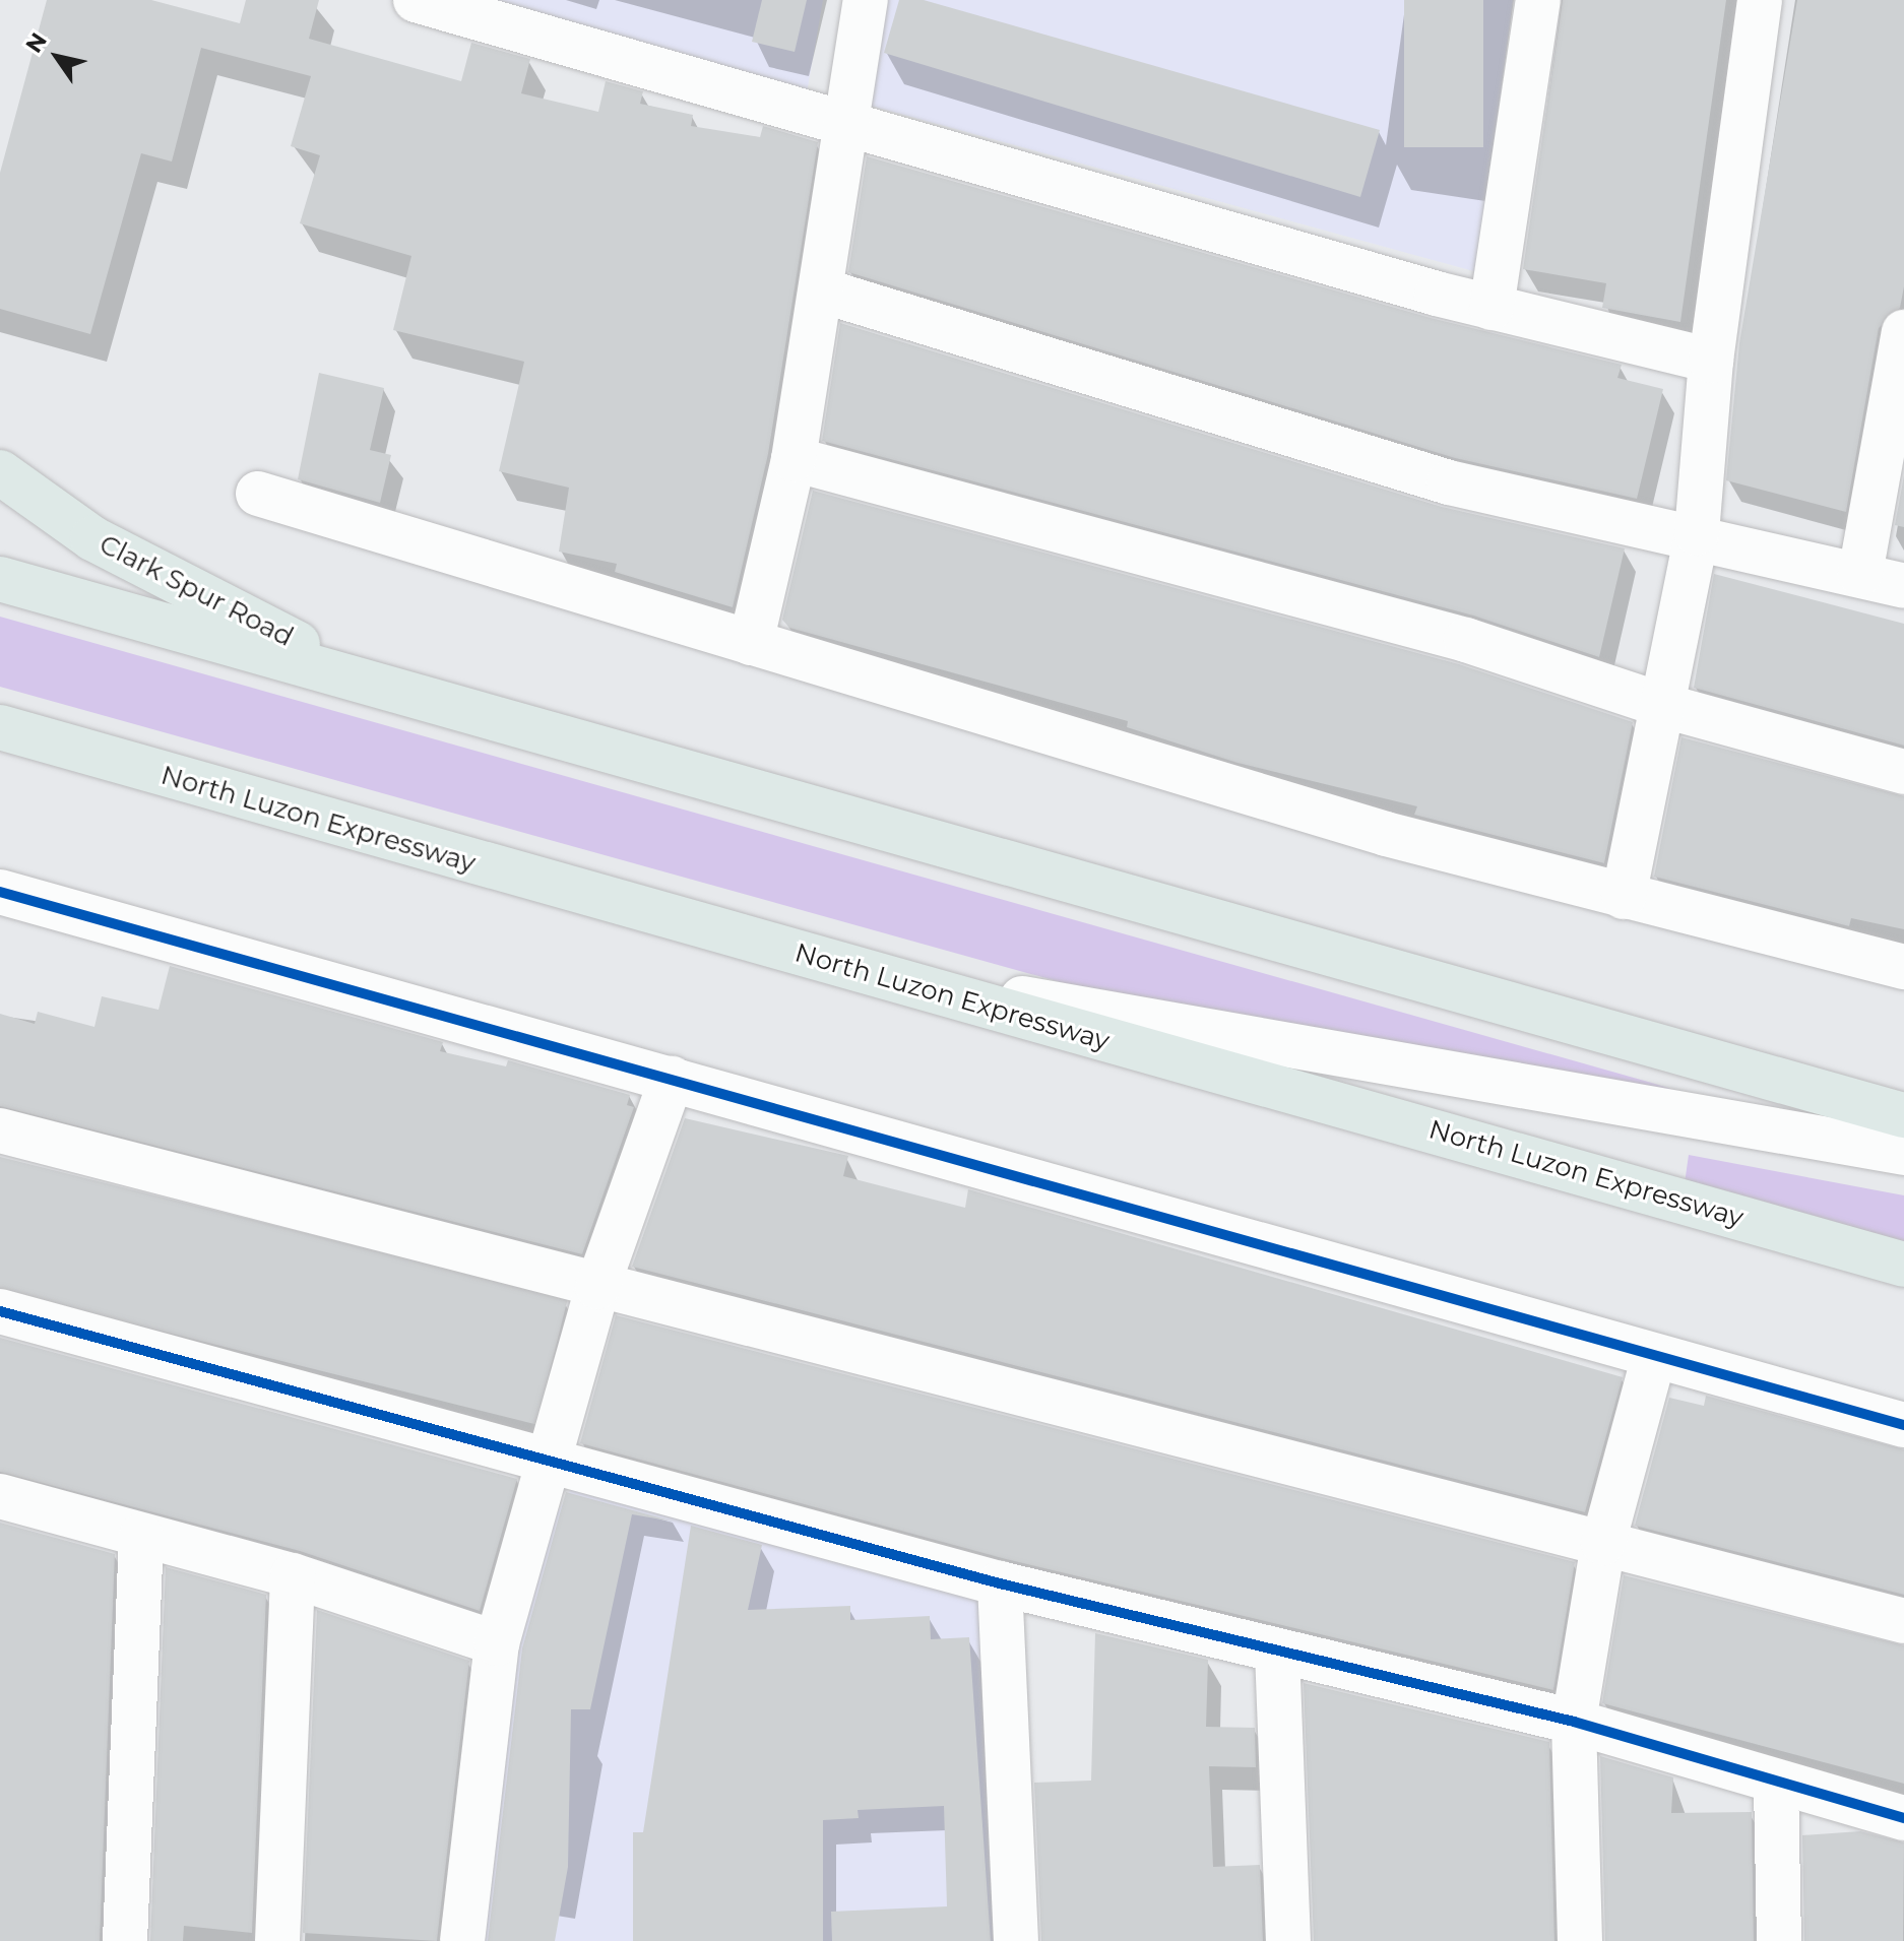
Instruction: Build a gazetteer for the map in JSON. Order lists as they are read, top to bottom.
{
  "streets": {
    "highway": ["Clark Spur Road", "North Luzon Expressway"]
  },
  "north": "top left"
}
